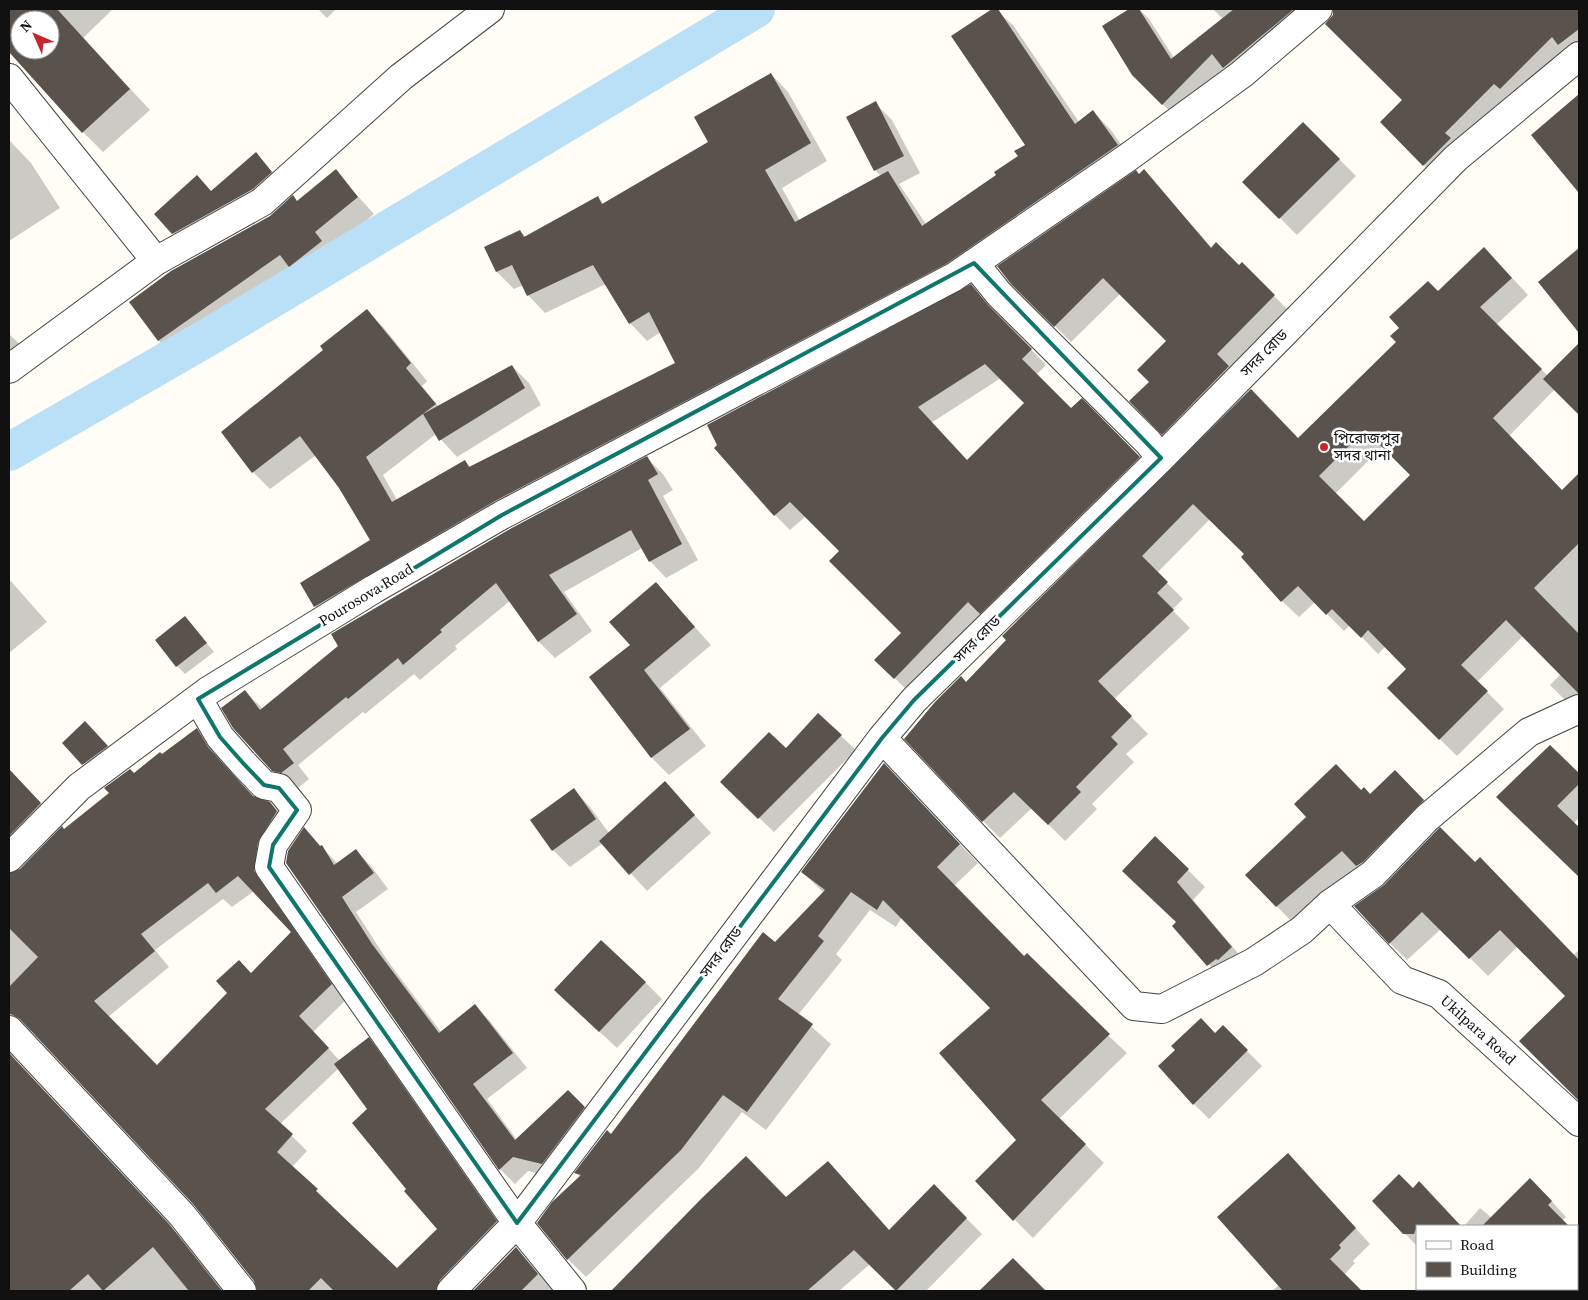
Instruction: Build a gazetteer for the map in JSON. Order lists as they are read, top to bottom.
{
  "streets": {
    "street": ["সদর রোড", "Pourosova Road", "Ukilpara Road"]
  },
  "places": ["পিরোজপুর সদর থানা"],
  "legend": ["Road", "Building"],
  "north": "top left"
}
